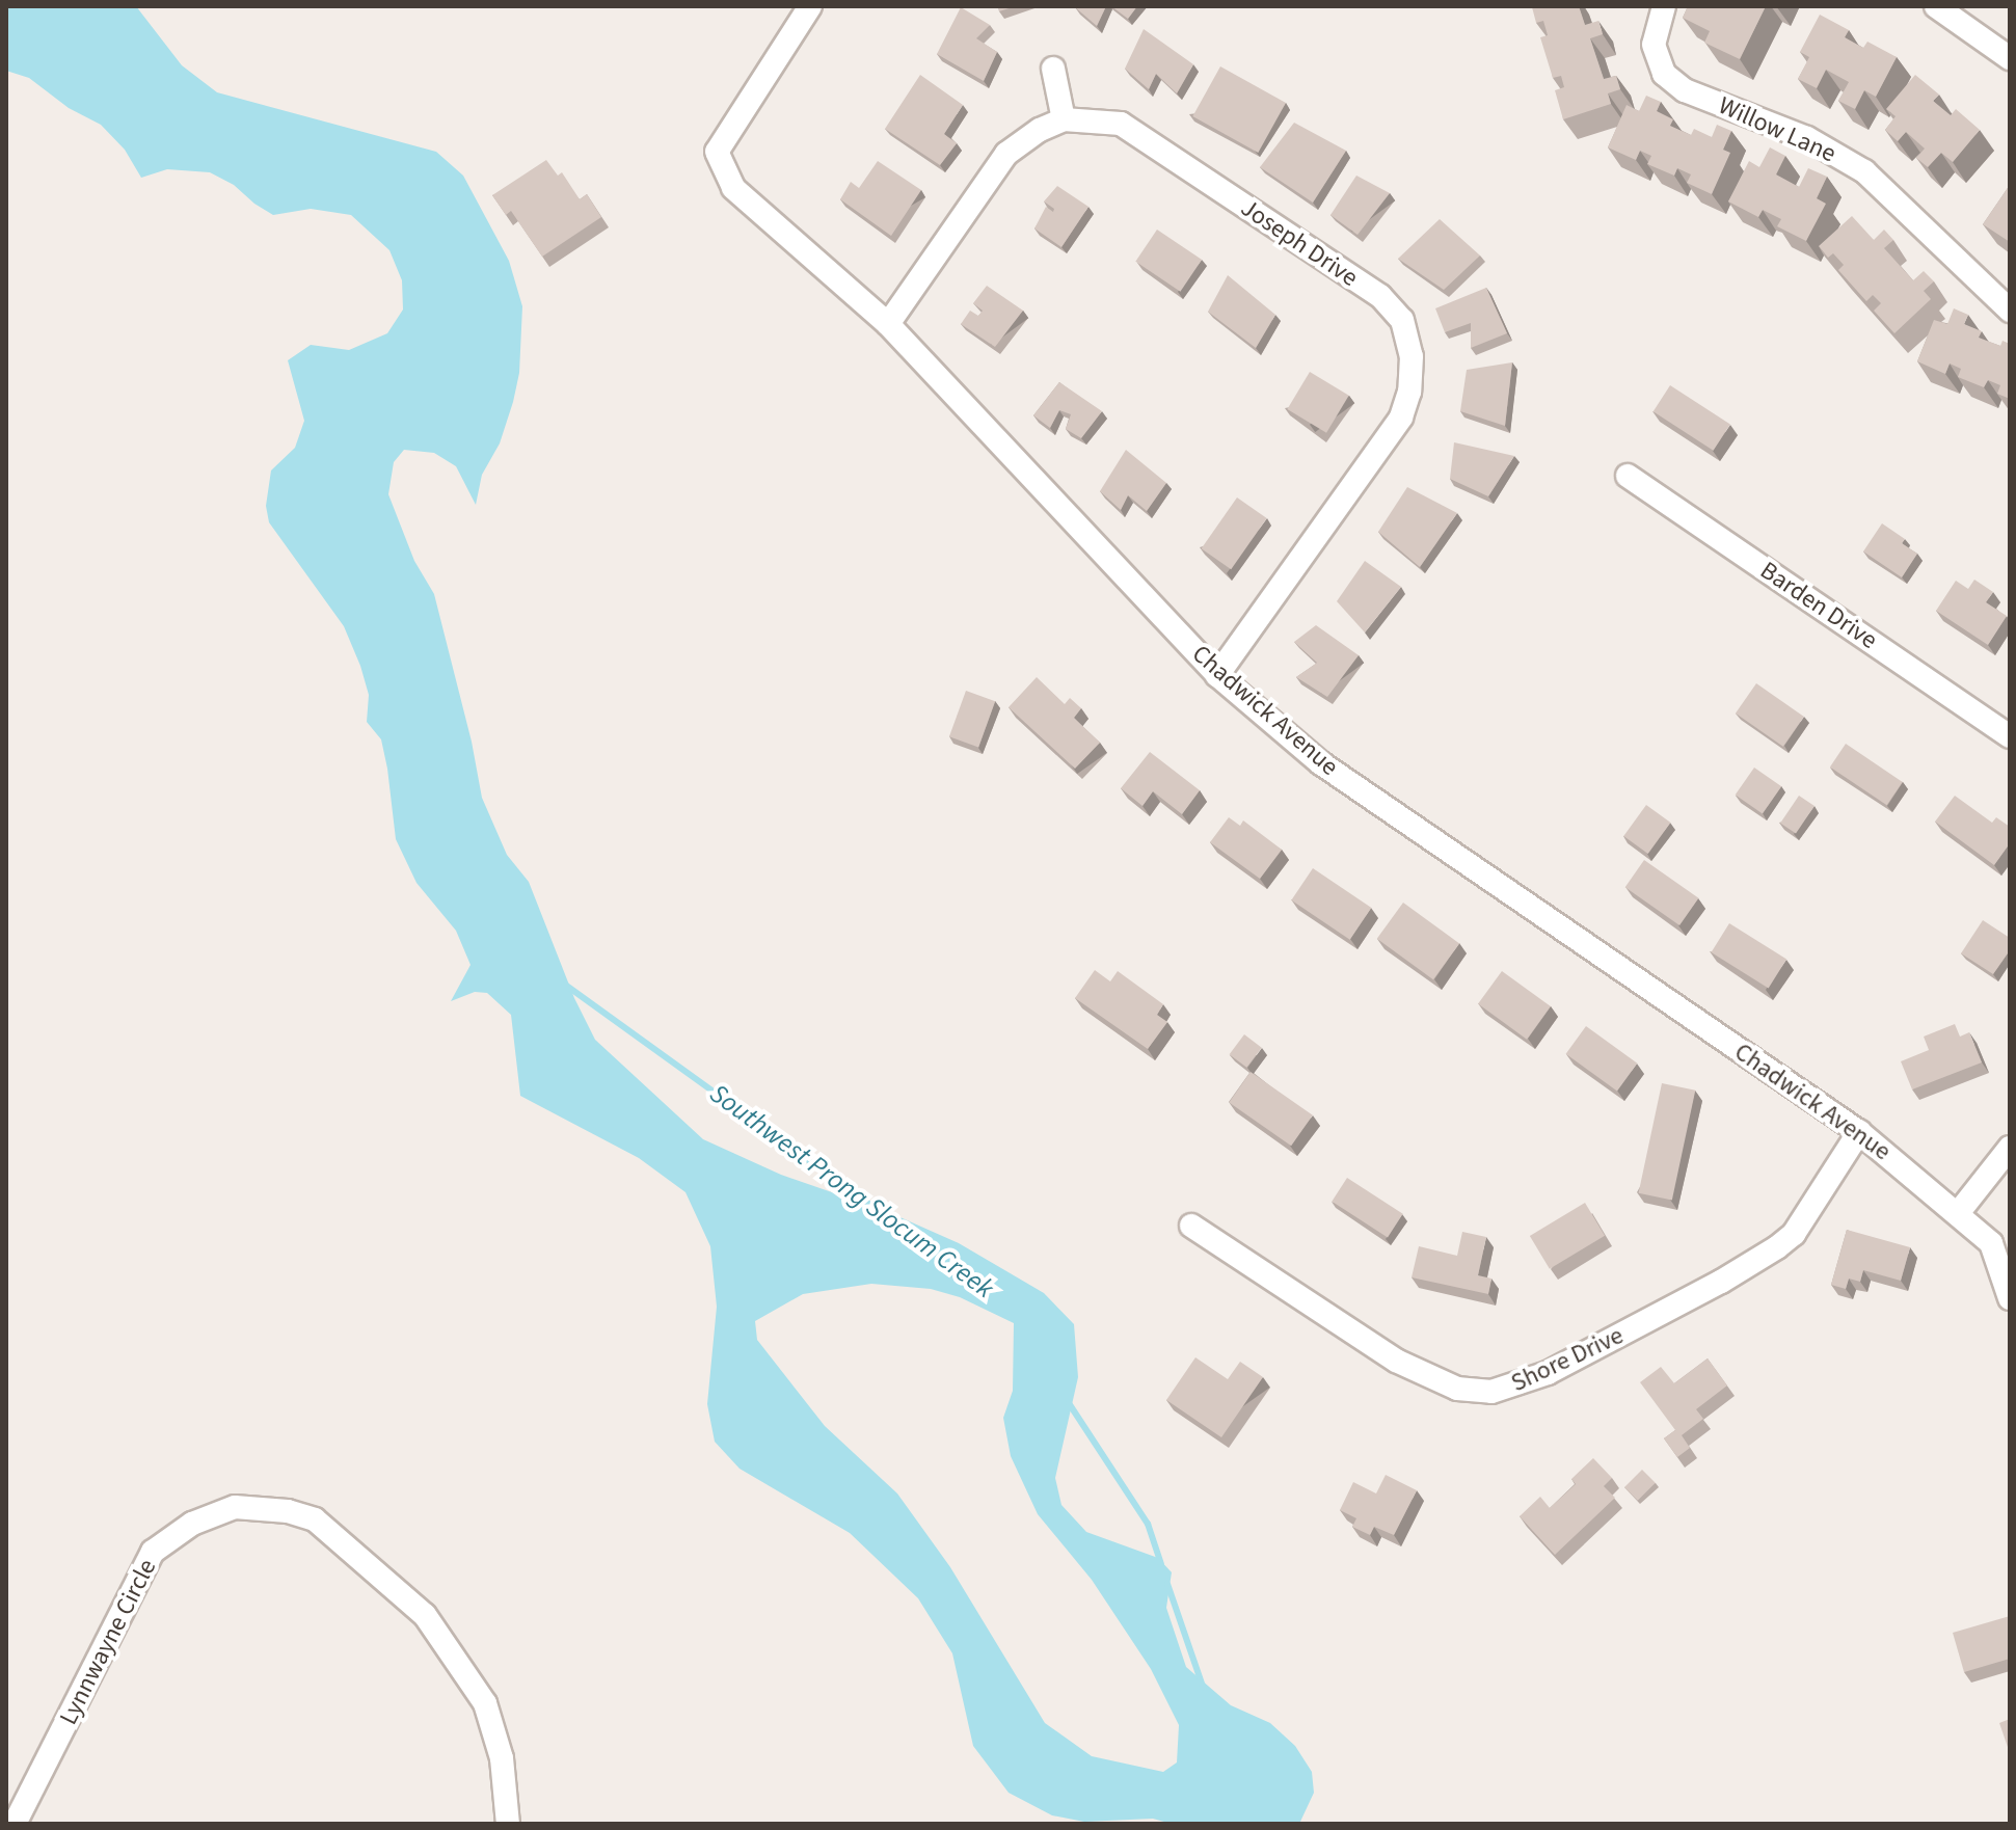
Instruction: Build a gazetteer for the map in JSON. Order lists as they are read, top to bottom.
{
  "streets": {
    "street": [
      "Willow Lane",
      "Joseph Drive",
      "Barden Drive",
      "Chadwick Avenue",
      "Shore Drive",
      "Lynnwayne Circle"
    ]
  },
  "crossings": [
    ["Joseph Drive", "Chadwick Avenue"],
    ["Chadwick Avenue", "Shore Drive"]
  ],
  "water": ["Southwest Prong Slocum Creek"]
}
